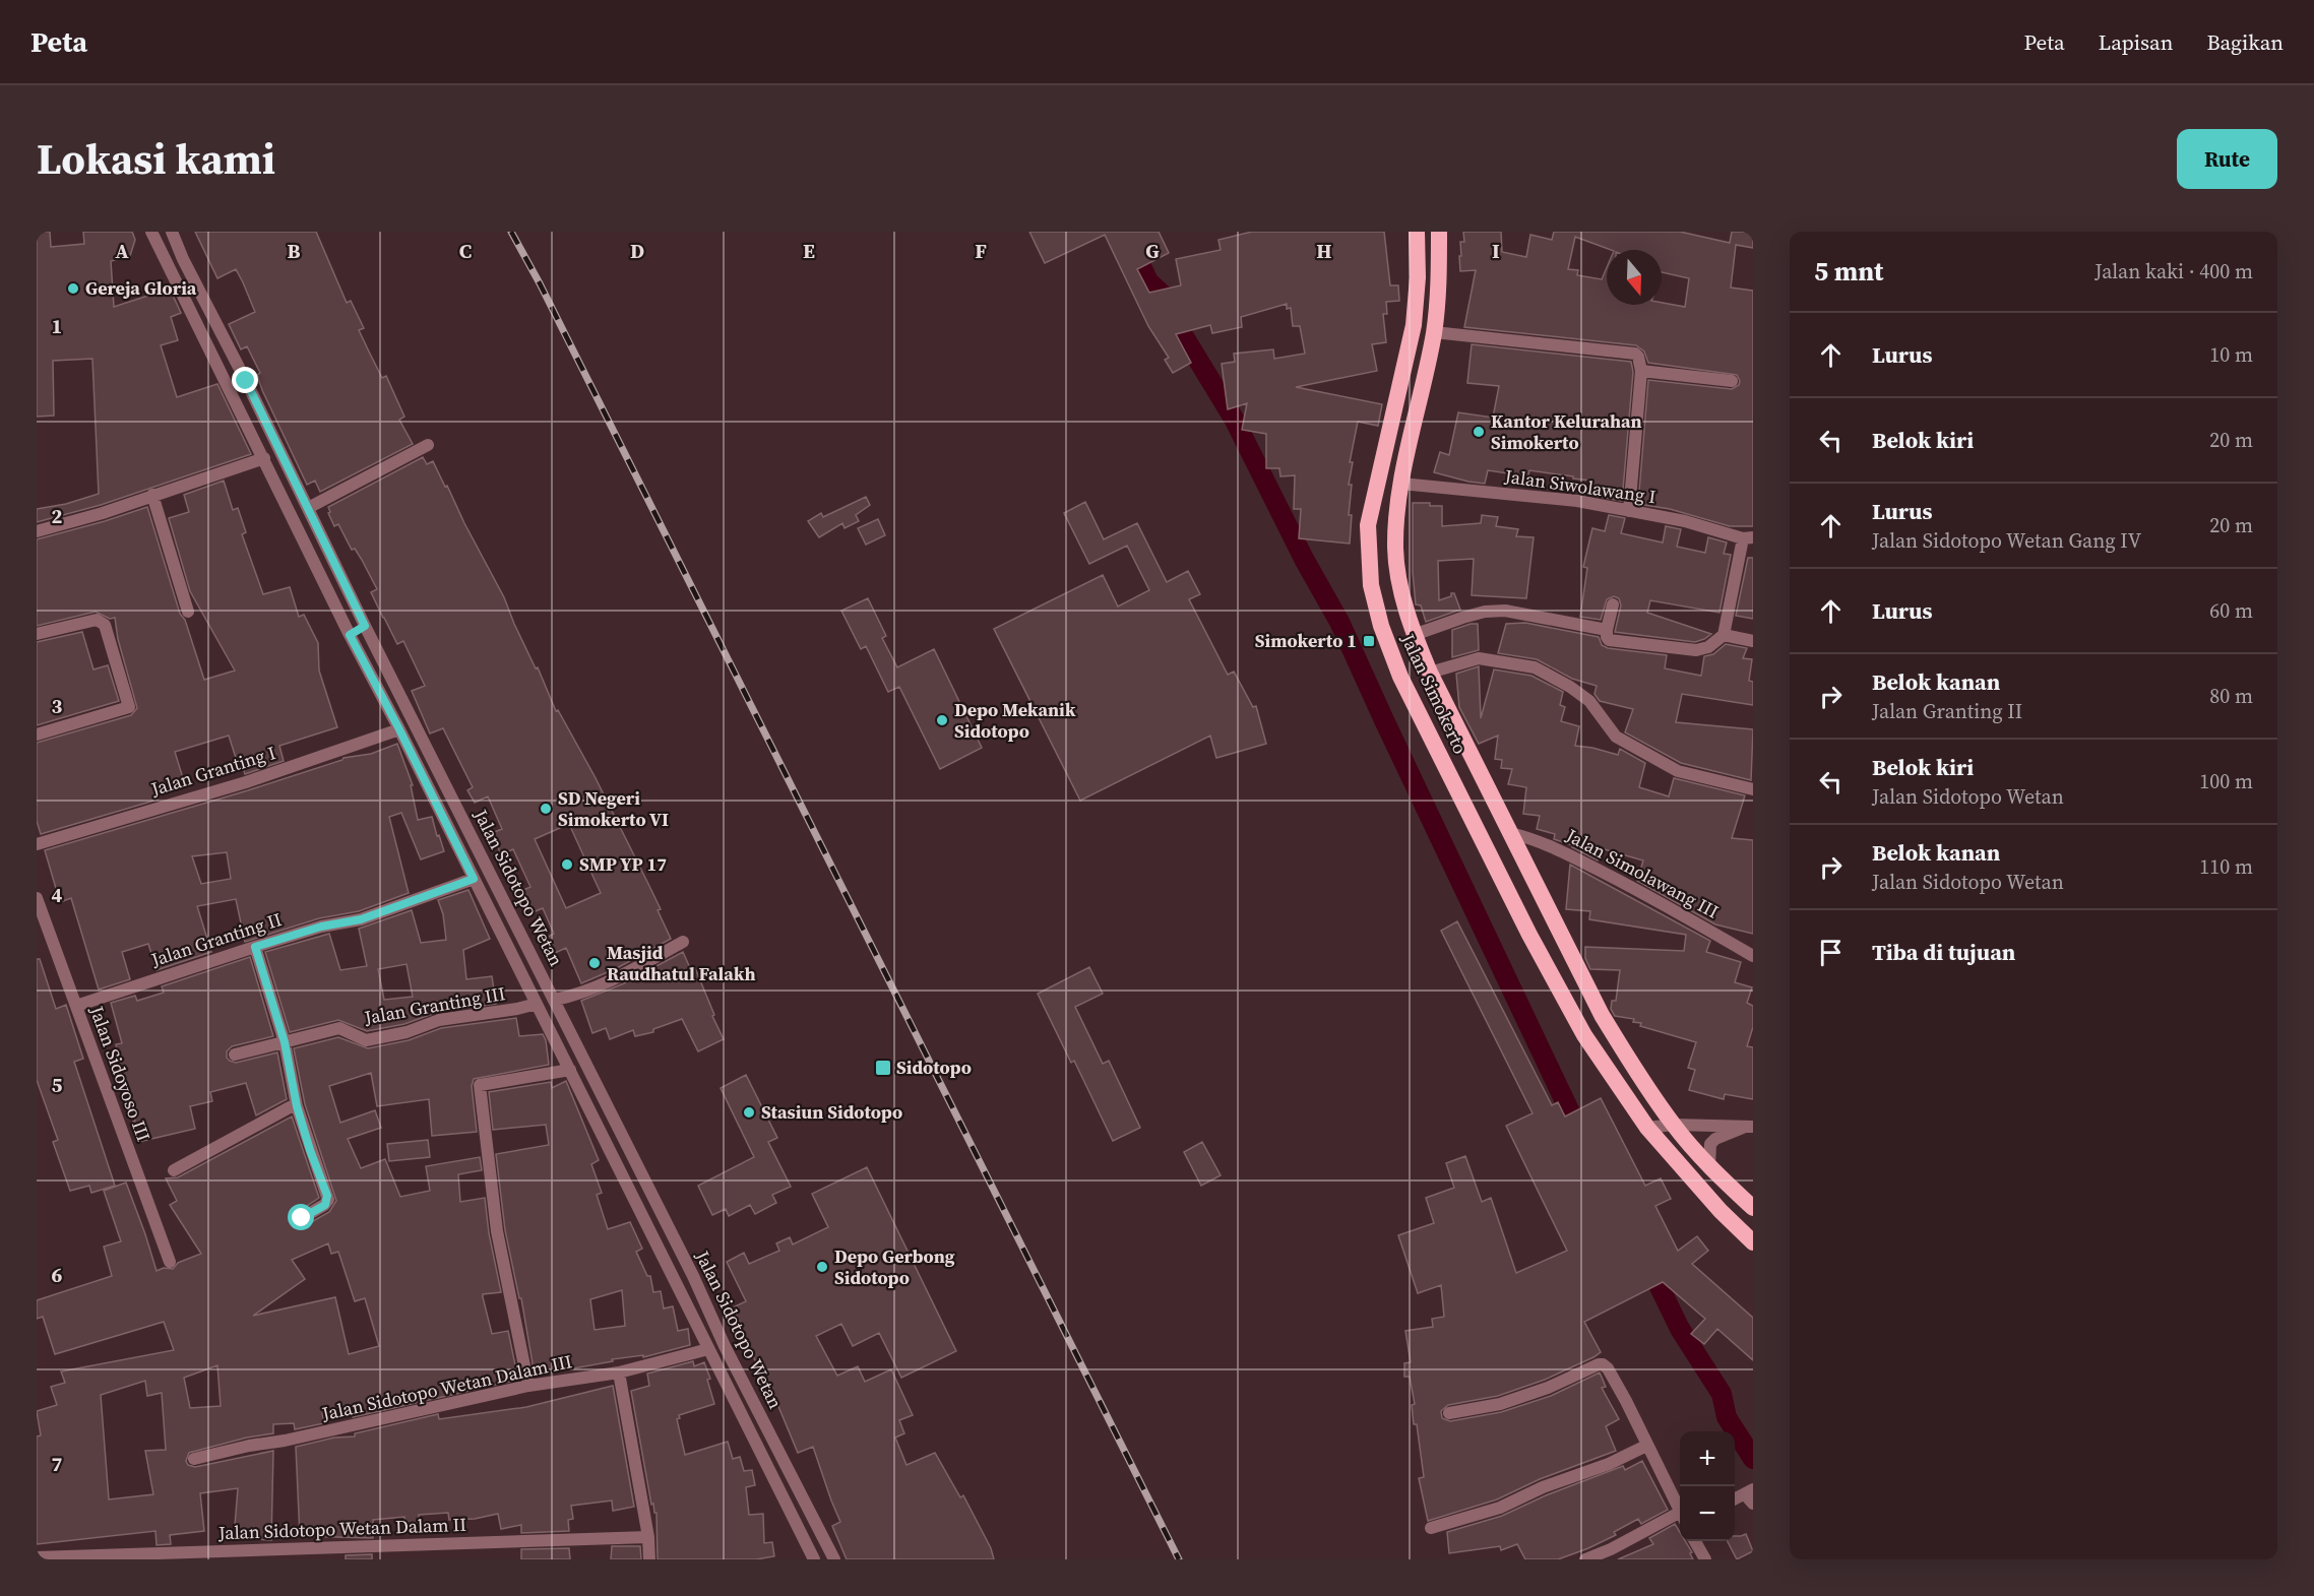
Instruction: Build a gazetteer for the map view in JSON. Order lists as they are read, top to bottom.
{
  "streets": {
    "highway": ["Jalan Simokerto"],
    "street": [
      "Jalan Siwolawang I",
      "Jalan Granting I",
      "Jalan Simolawang III",
      "Jalan Sidotopo Wetan",
      "Jalan Granting II",
      "Jalan Granting III",
      "Jalan Sidoyoso III",
      "Jalan Sidotopo Wetan Dalam III",
      "Jalan Sidotopo Wetan Dalam II"
    ]
  },
  "crossings": [
    ["Jalan Siwolawang I", "Jalan Simokerto"],
    ["Jalan Simokerto", "Jalan Simolawang III"],
    ["Jalan Granting I", "Jalan Sidotopo Wetan"],
    ["Jalan Sidotopo Wetan", "Jalan Granting II"],
    ["Jalan Sidotopo Wetan", "Jalan Granting III"],
    ["Jalan Sidotopo Wetan", "Jalan Sidotopo Wetan Dalam III"],
    ["Jalan Granting II", "Jalan Sidoyoso III"]
  ],
  "places": {
    "other": [
      "Gereja Gloria",
      "Kantor Kelurahan Simokerto",
      "Depo Mekanik Sidotopo",
      "SD Negeri Simokerto VI",
      "SMP YP 17",
      "Masjid Raudhatul Falakh",
      "Stasiun Sidotopo",
      "Depo Gerbong Sidotopo"
    ],
    "transit": ["Simokerto 1", "Sidotopo"]
  },
  "north": "bottom",
  "page": {
    "header": "Peta",
    "nav": ["Peta", "Lapisan", "Bagikan"],
    "title": "Lokasi kami",
    "buttons": "Rute",
    "heading": ["5 mnt", "Jalan kaki · 400 m"],
    "list": [
      ["Lurus", "10 m"],
      ["Belok kiri", "20 m"],
      ["Lurus", "Jalan Sidotopo Wetan Gang IV", "20 m"],
      ["Lurus", "60 m"],
      ["Belok kanan", "Jalan Granting II", "80 m"],
      ["Belok kiri", "Jalan Sidotopo Wetan", "100 m"],
      ["Belok kanan", "Jalan Sidotopo Wetan", "110 m"],
      "Tiba di tujuan"
    ],
    "map_buttons": ["+", "−"]
  },
  "grid": {
    "columns": [
      "A",
      "B",
      "C",
      "D",
      "E",
      "F",
      "G",
      "H",
      "I"
    ],
    "rows": [
      "1",
      "2",
      "3",
      "4",
      "5",
      "6",
      "7"
    ]
  }
}
